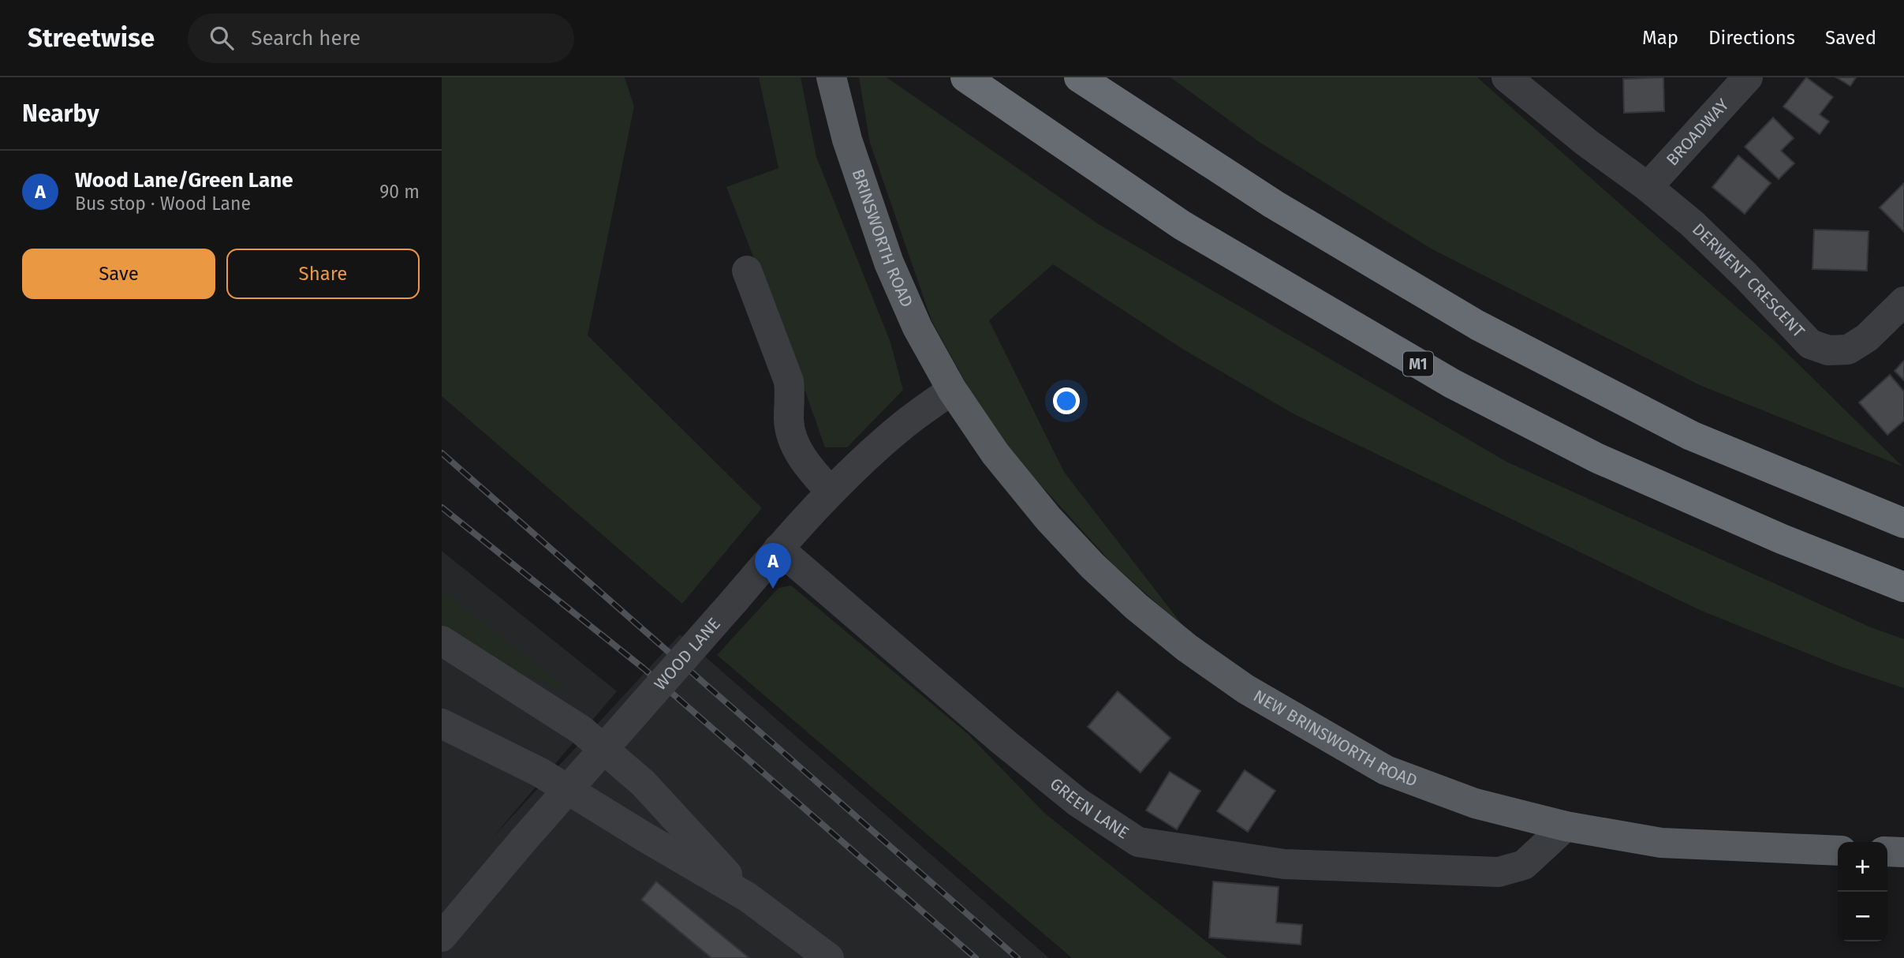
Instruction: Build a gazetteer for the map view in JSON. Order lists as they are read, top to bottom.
{
  "streets": {
    "highway": ["M1"],
    "main road": ["BRINSWORTH ROAD", "NEW BRINSWORTH ROAD"],
    "street": [
      "BROADWAY",
      "DERWENT CRESCENT",
      "WOOD LANE",
      "GREEN LANE"
    ]
  },
  "crossings": [
    ["BROADWAY", "DERWENT CRESCENT"],
    ["BRINSWORTH ROAD", "WOOD LANE"],
    ["BRINSWORTH ROAD", "NEW BRINSWORTH ROAD"],
    ["WOOD LANE", "NEW BRINSWORTH ROAD"],
    ["WOOD LANE", "GREEN LANE"],
    ["NEW BRINSWORTH ROAD", "GREEN LANE"]
  ],
  "page": {
    "header": "Streetwise",
    "search": "Search here",
    "nav": ["Map", "Directions", "Saved"],
    "heading": "Nearby",
    "list": [
      {
        "mark": "A",
        "name": "Wood Lane/Green Lane",
        "note": "Bus stop · Wood Lane",
        "value": "90 m"
      }
    ],
    "buttons": ["Save", "Share"],
    "pins": "A",
    "map_buttons": ["+", "−"]
  }
}
